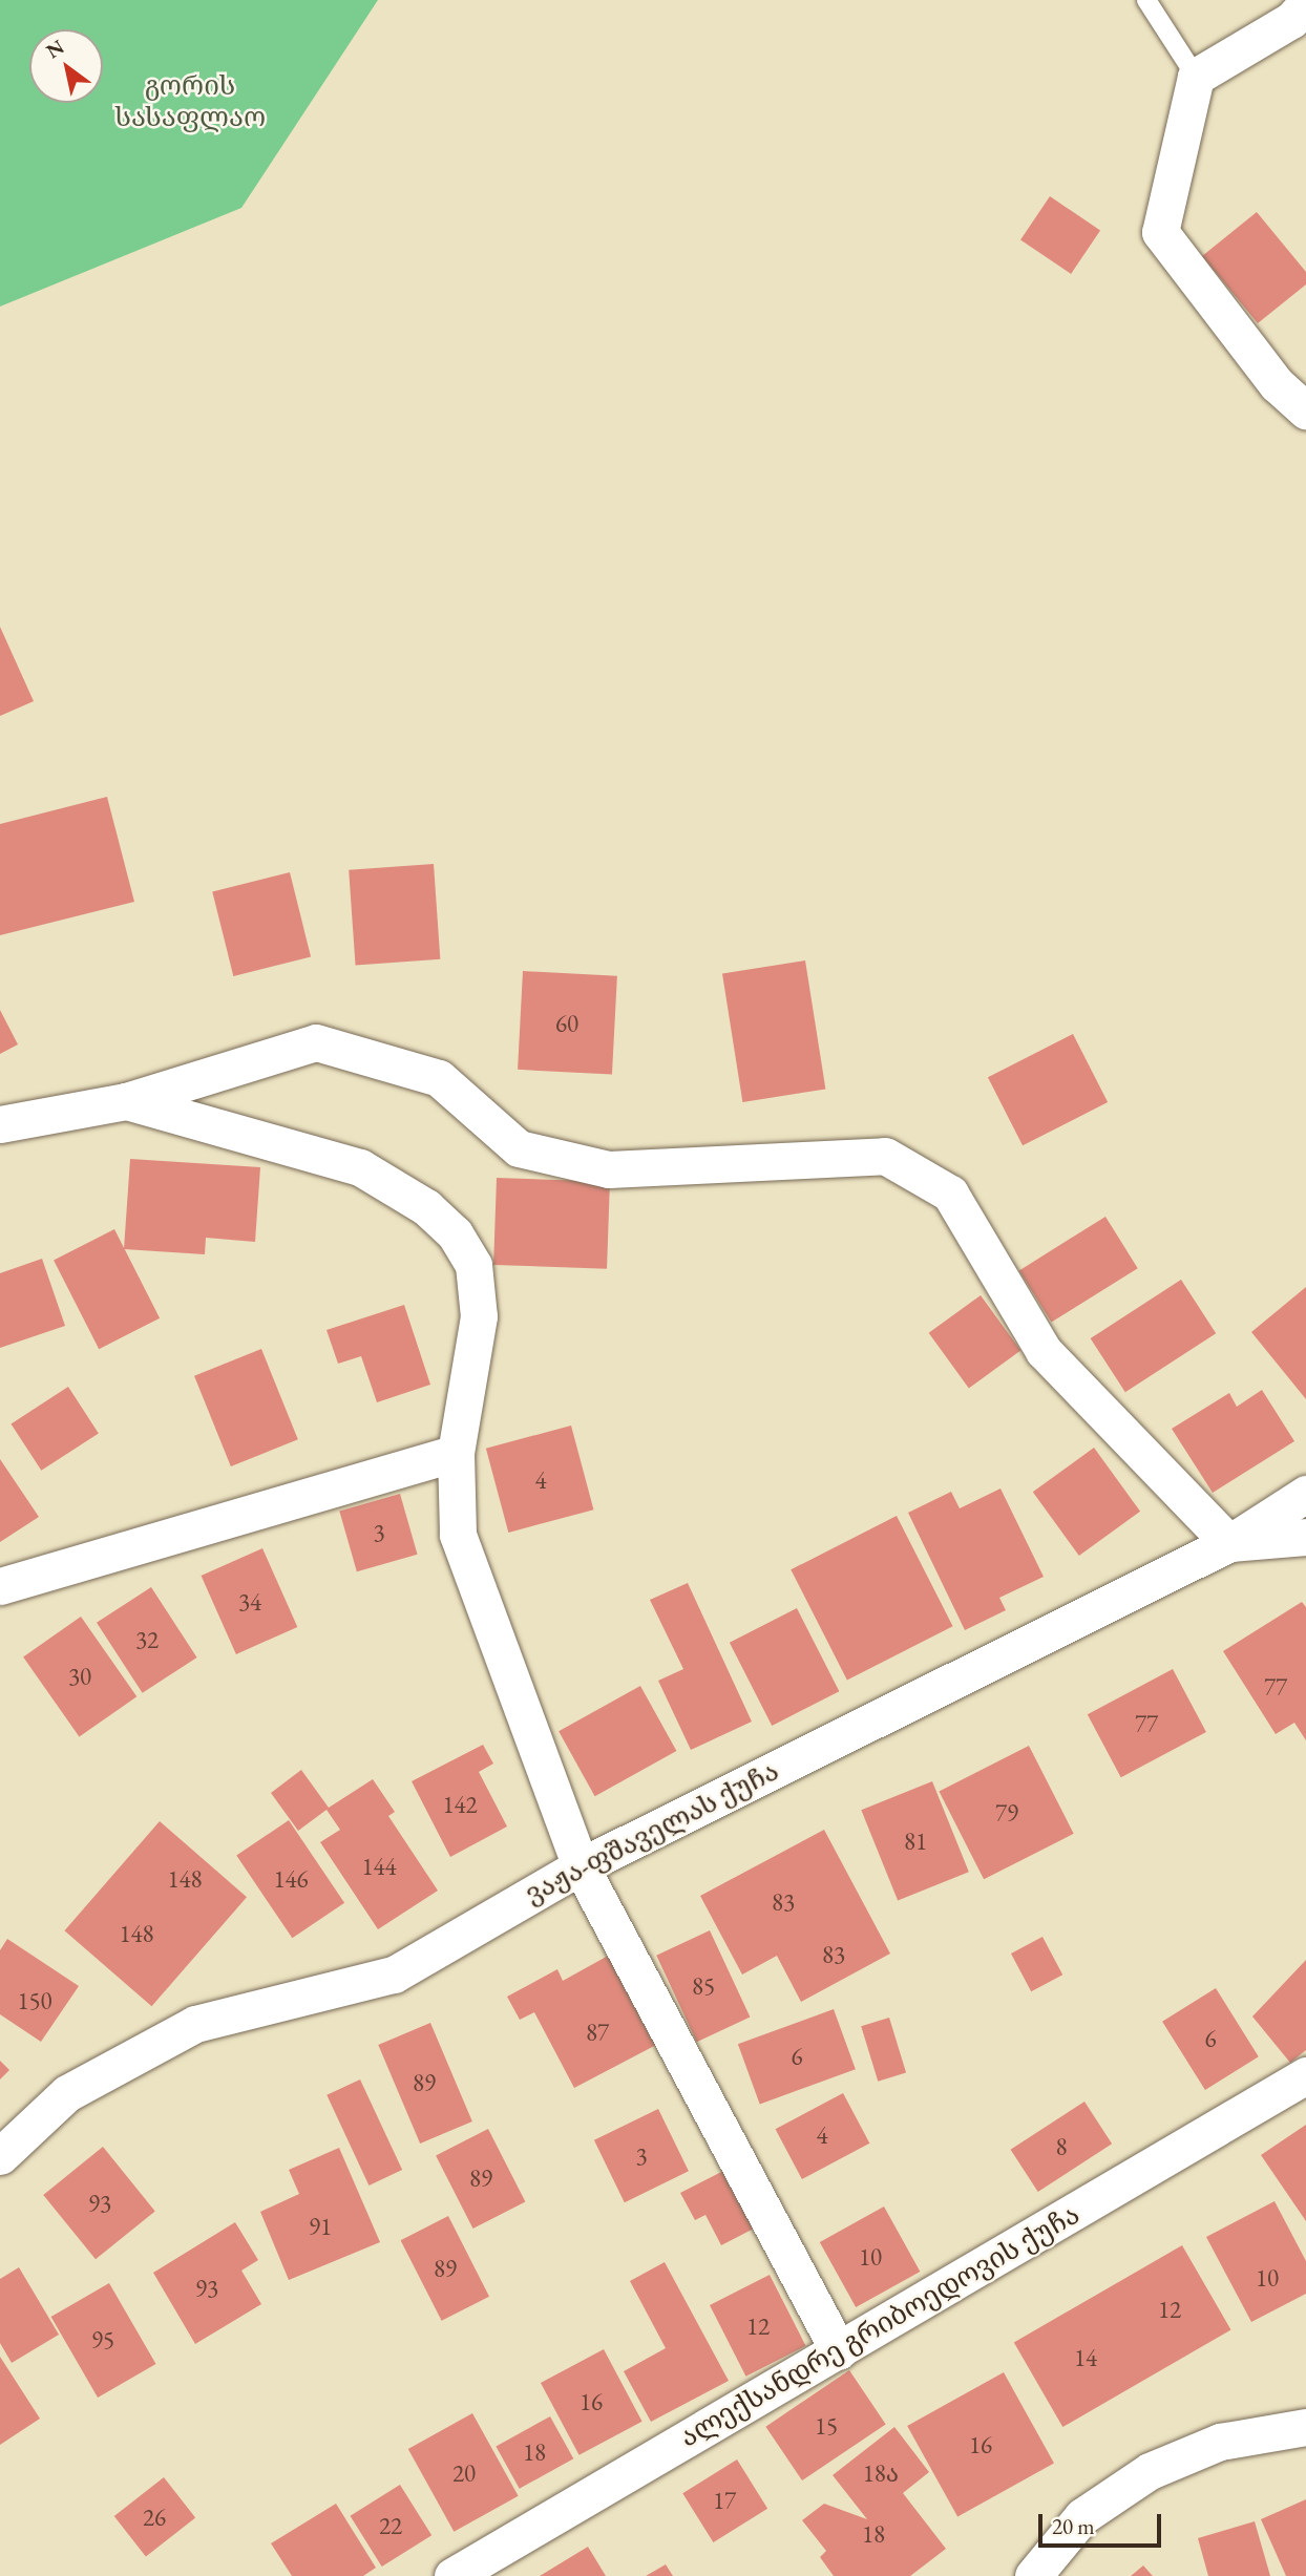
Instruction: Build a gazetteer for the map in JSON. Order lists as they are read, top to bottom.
{
  "streets": {
    "street": ["ვაჟა-ფშაველას ქუჩა", "ალექსანდრე გრიბოედოვის ქუჩა"]
  },
  "parks": ["გორის სასაფლაო"],
  "house_numbers": [
    "60",
    "4",
    "3",
    "34",
    "32",
    "30",
    "77",
    "77",
    "142",
    "79",
    "81",
    "144",
    "148",
    "146",
    "83",
    "148",
    "83",
    "85",
    "150",
    "87",
    "6",
    "6",
    "89",
    "4",
    "8",
    "3",
    "89",
    "93",
    "91",
    "10",
    "89",
    "10",
    "93",
    "12",
    "12",
    "95",
    "14",
    "16",
    "15",
    "16",
    "18",
    "20",
    "18ა",
    "17",
    "26",
    "22",
    "18"
  ],
  "scale_bar": "20 m",
  "north": "top left"
}
